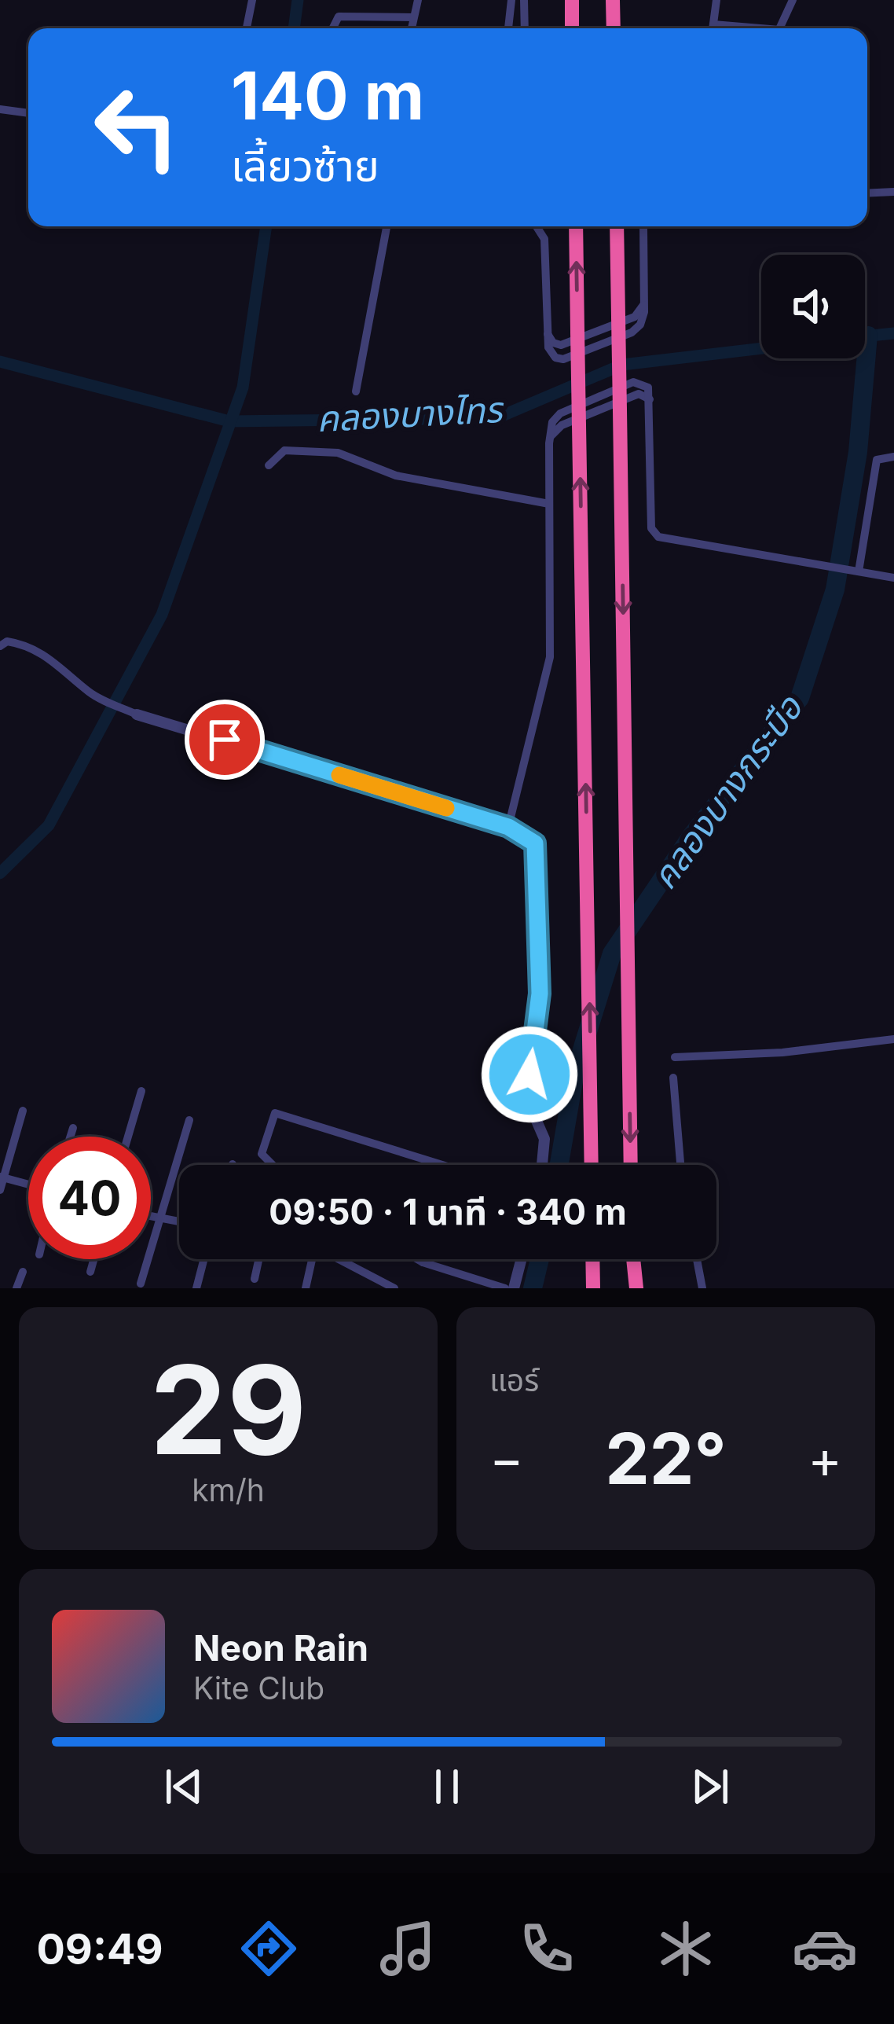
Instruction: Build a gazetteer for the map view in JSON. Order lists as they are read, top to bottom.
{
  "water": ["คลองบางไทร", "คลองบางกระบือ"],
  "page": {
    "turn": ["140 m", "เลี้ยวซ้าย"],
    "limit": "40",
    "trip": "09:50 · 1 นาที · 340 m",
    "tile": [
      ["29", "km/h"],
      "แอร์"
    ],
    "heat": ["−", "22°", "+"],
    "song": ["Neon Rain", "Kite Club"],
    "tabs": "09:49"
  }
}
